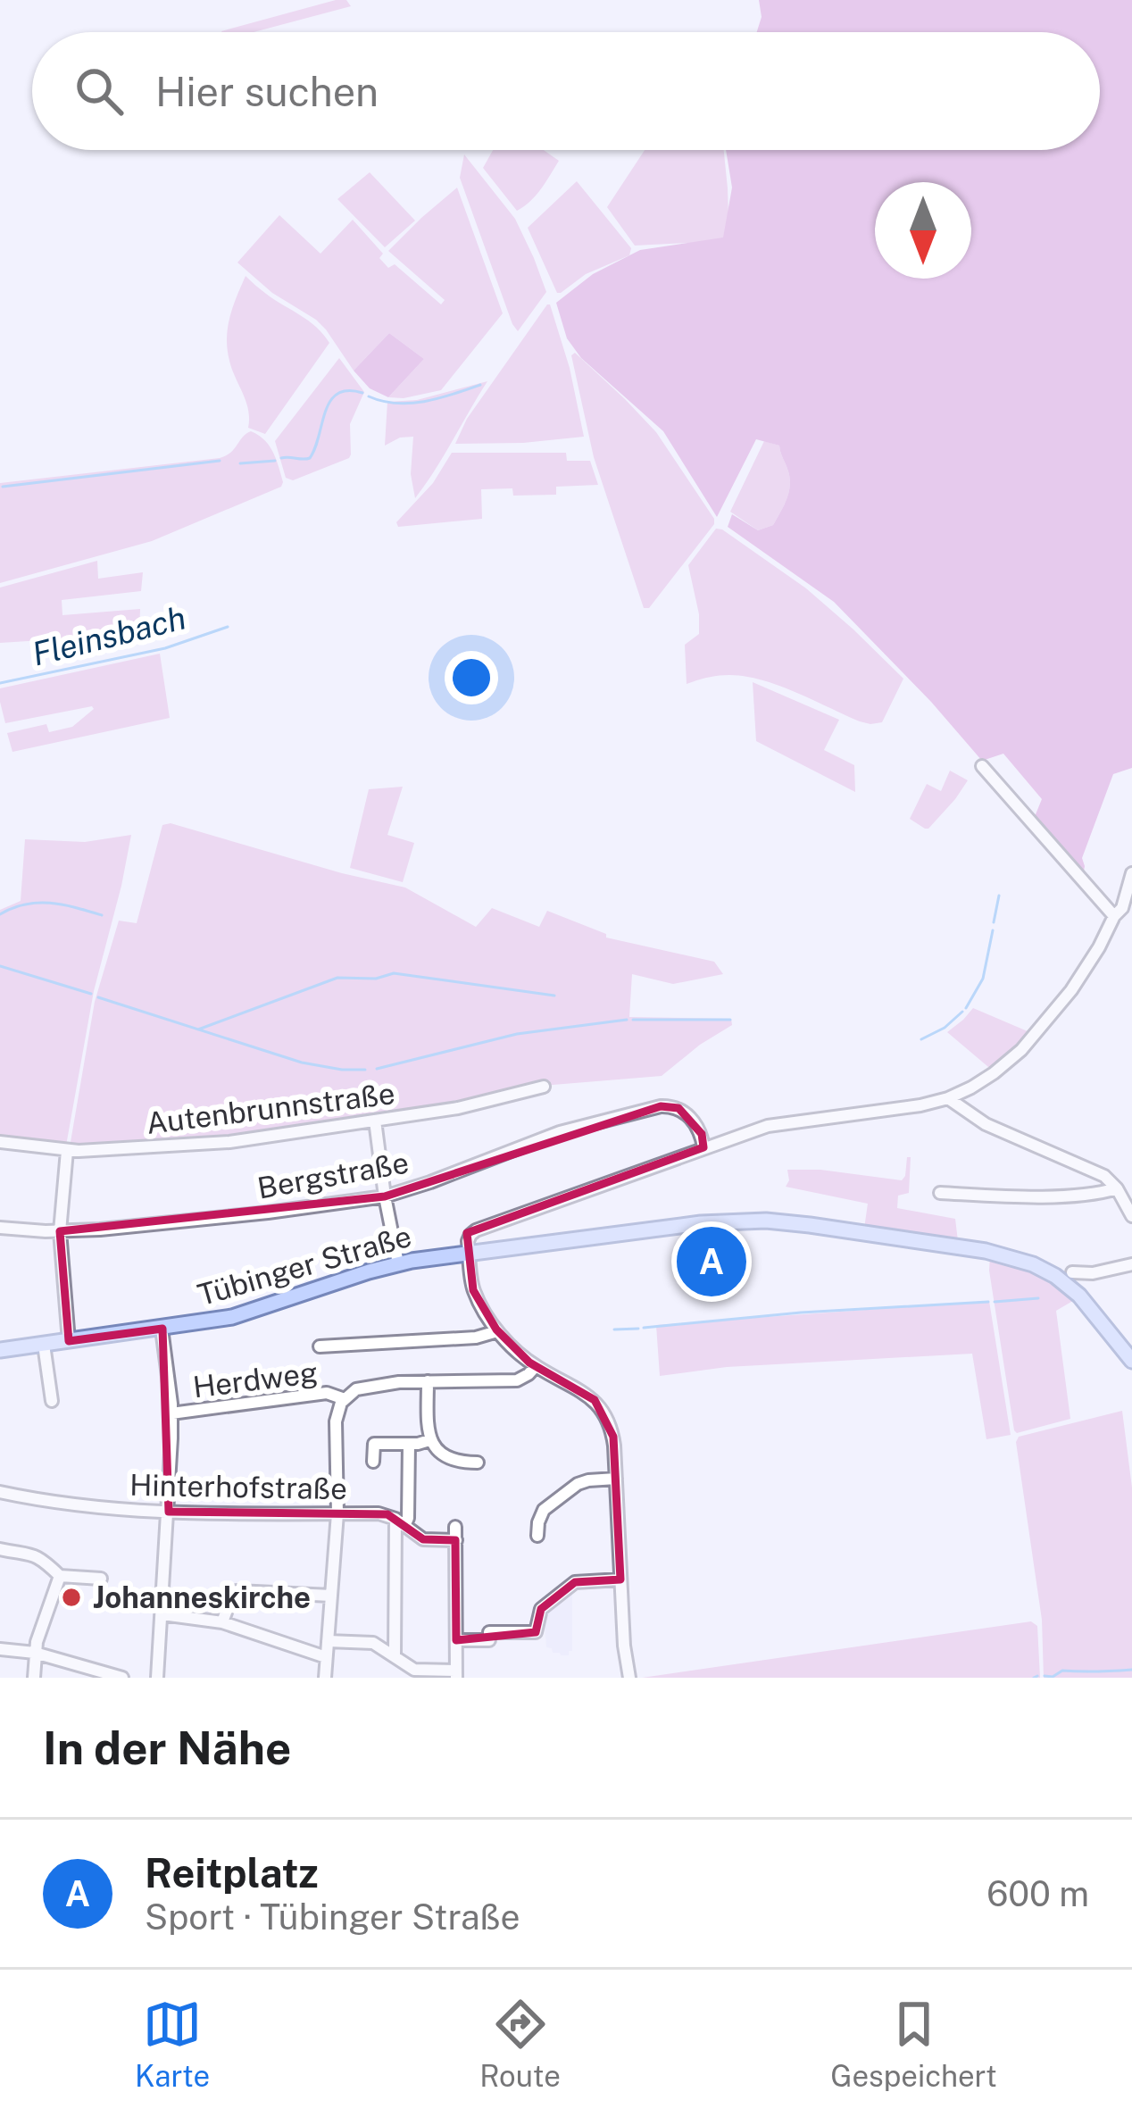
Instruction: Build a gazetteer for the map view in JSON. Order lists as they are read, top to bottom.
{
  "streets": {
    "main road": ["Tübinger Straße"],
    "street": [
      "Autenbrunnstraße",
      "Bergstraße",
      "Herdweg",
      "Hinterhofstraße"
    ]
  },
  "water": ["Fleinsbach"],
  "places": ["Johanneskirche"],
  "north": "bottom",
  "page": {
    "search": "Hier suchen",
    "pins": "A",
    "heading": "In der Nähe",
    "list": [
      {
        "mark": "A",
        "name": "Reitplatz",
        "note": "Sport · Tübinger Straße",
        "value": "600 m"
      }
    ],
    "nav": ["Karte", "Route", "Gespeichert"]
  }
}
